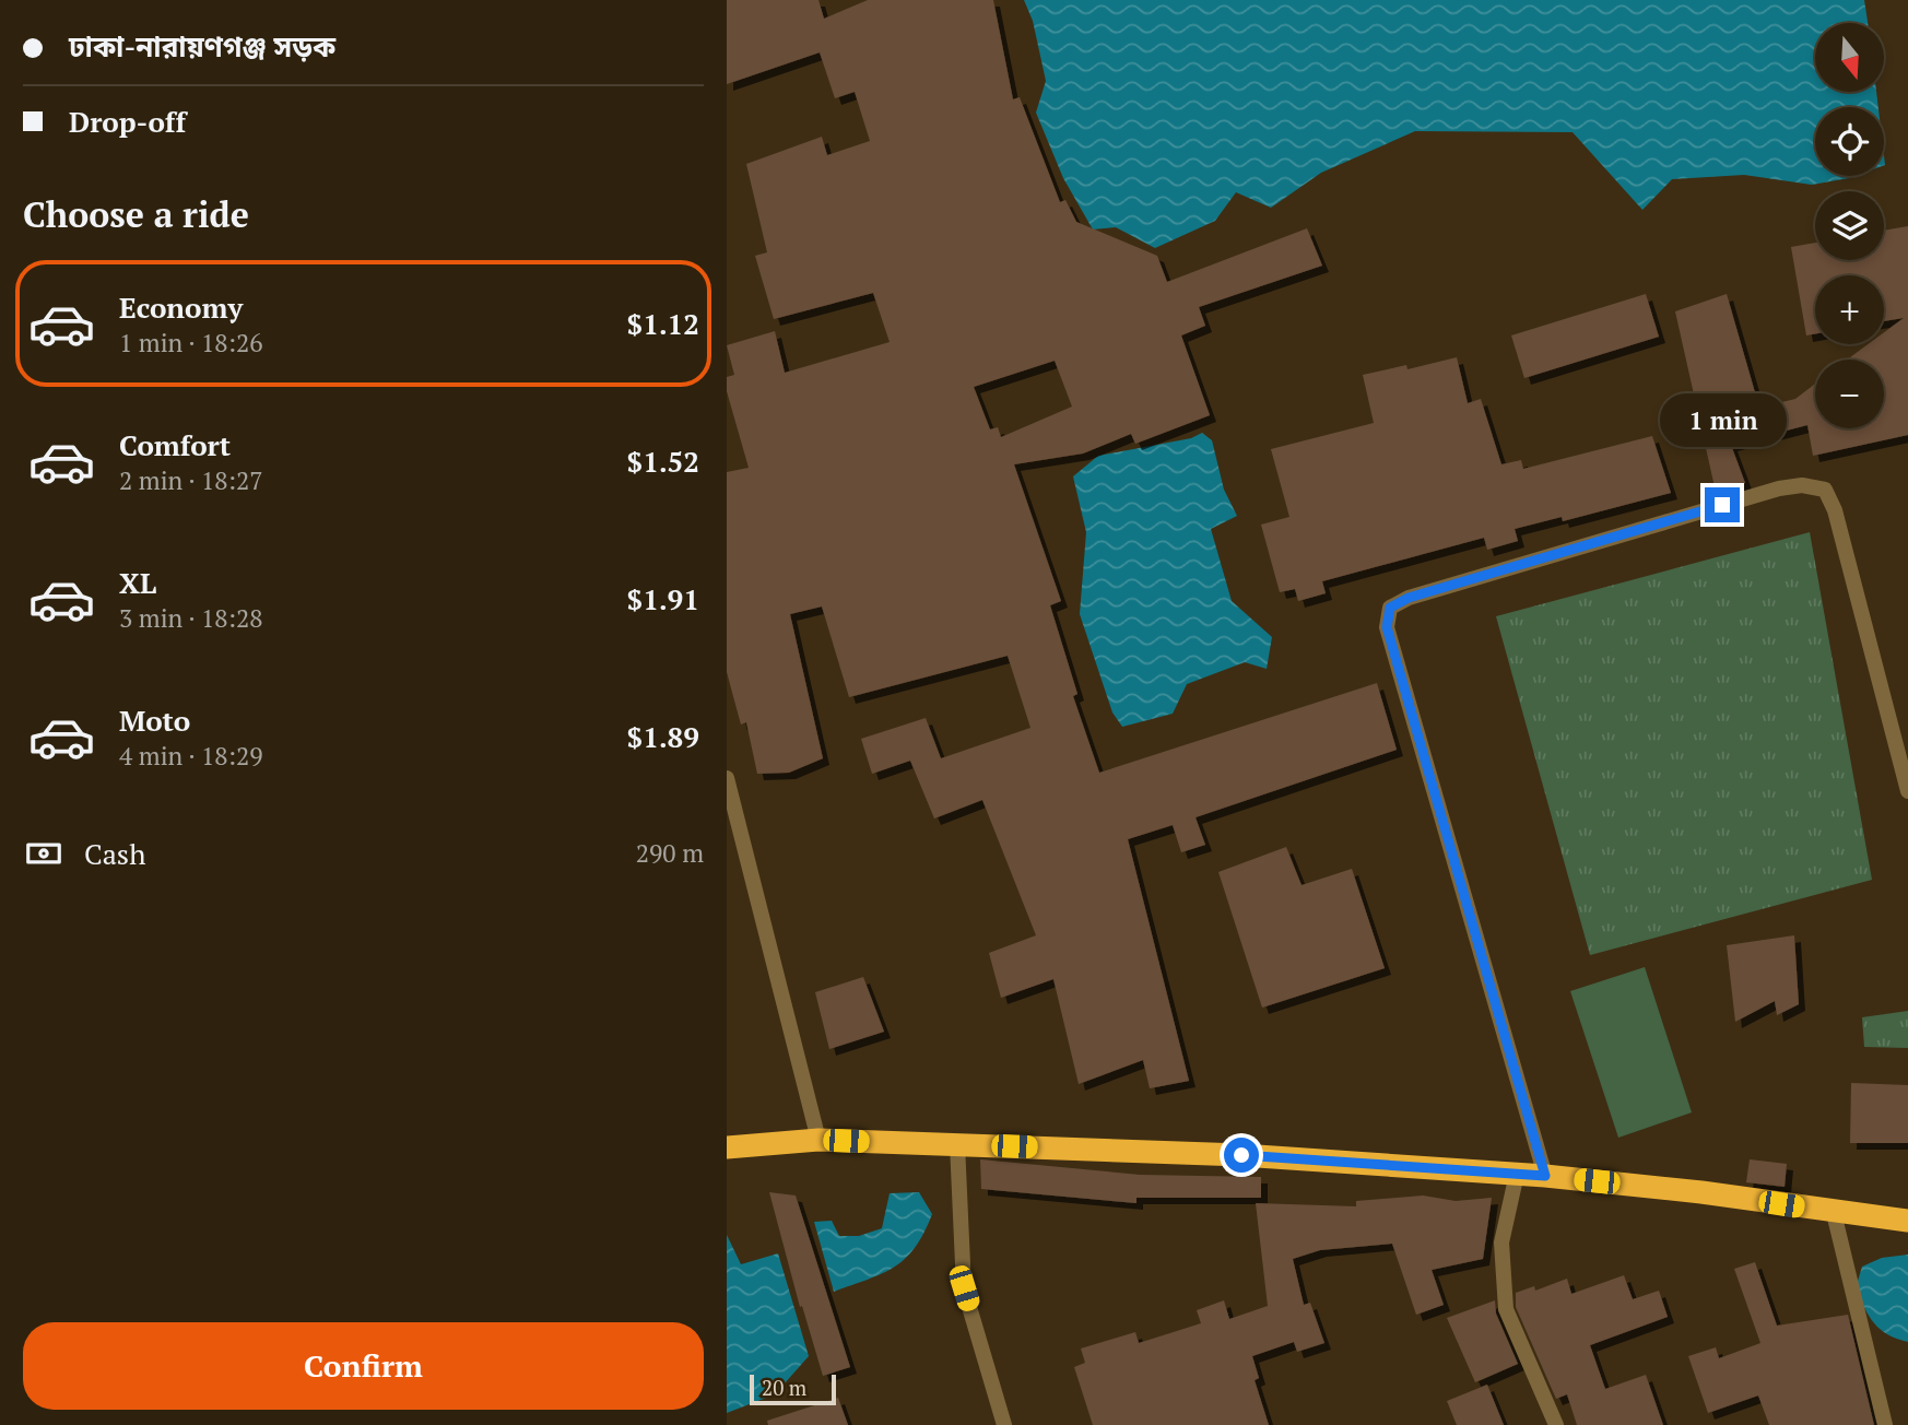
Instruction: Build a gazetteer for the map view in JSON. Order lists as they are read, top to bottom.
{
  "scale_bar": "20 m",
  "north": "bottom",
  "page": {
    "banner": ["ঢাকা-নারায়ণগঞ্জ সড়ক", "Drop-off"],
    "map_buttons": ["+", "−"],
    "heading": "Choose a ride",
    "list": [
      {
        "name": "Economy",
        "note": "1 min · 18:26",
        "value": "$1.12"
      },
      {
        "name": "Comfort",
        "note": "2 min · 18:27",
        "value": "$1.52"
      },
      {
        "name": "XL",
        "note": "3 min · 18:28",
        "value": "$1.91"
      },
      {
        "name": "Moto",
        "note": "4 min · 18:29",
        "value": "$1.89"
      }
    ],
    "bubble": "1 min",
    "pay": ["Cash", "290 m"],
    "buttons": "Confirm",
    "scale": "20 m"
  }
}
